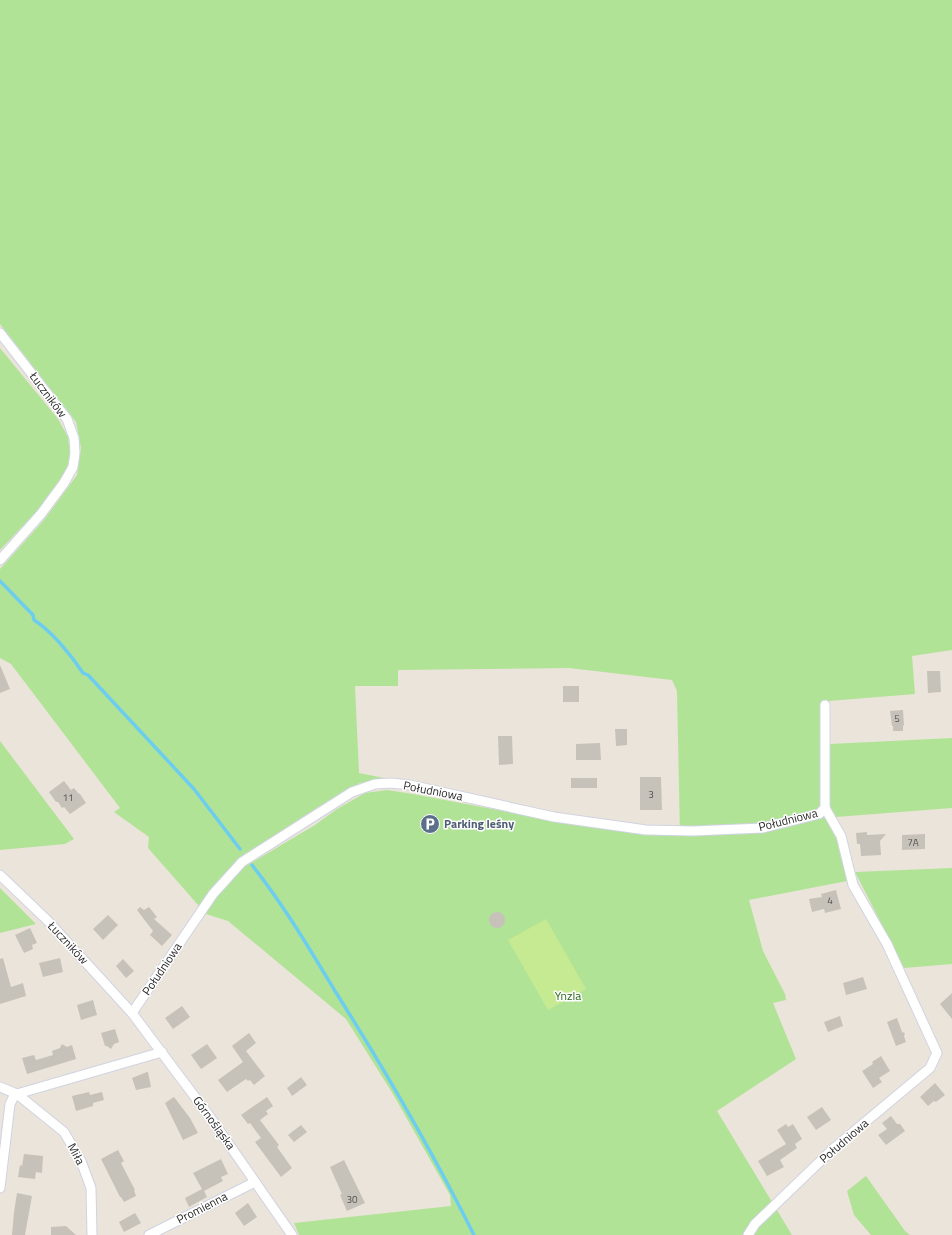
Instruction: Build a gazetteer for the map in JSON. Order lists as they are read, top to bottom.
{
  "streets": {
    "street": [
      "Łuczników",
      "Południowa",
      "Górnośląska",
      "Miła",
      "Promienna"
    ]
  },
  "crossings": [
    ["Łuczników", "Południowa"],
    ["Łuczników", "Górnośląska"],
    ["Południowa", "Górnośląska"],
    ["Górnośląska", "Promienna"]
  ],
  "parks": ["Ynzla"],
  "places": {
    "parking": ["Parking leśny"]
  },
  "house_numbers": [
    "5",
    "3",
    "11",
    "7A",
    "4",
    "30"
  ]
}
